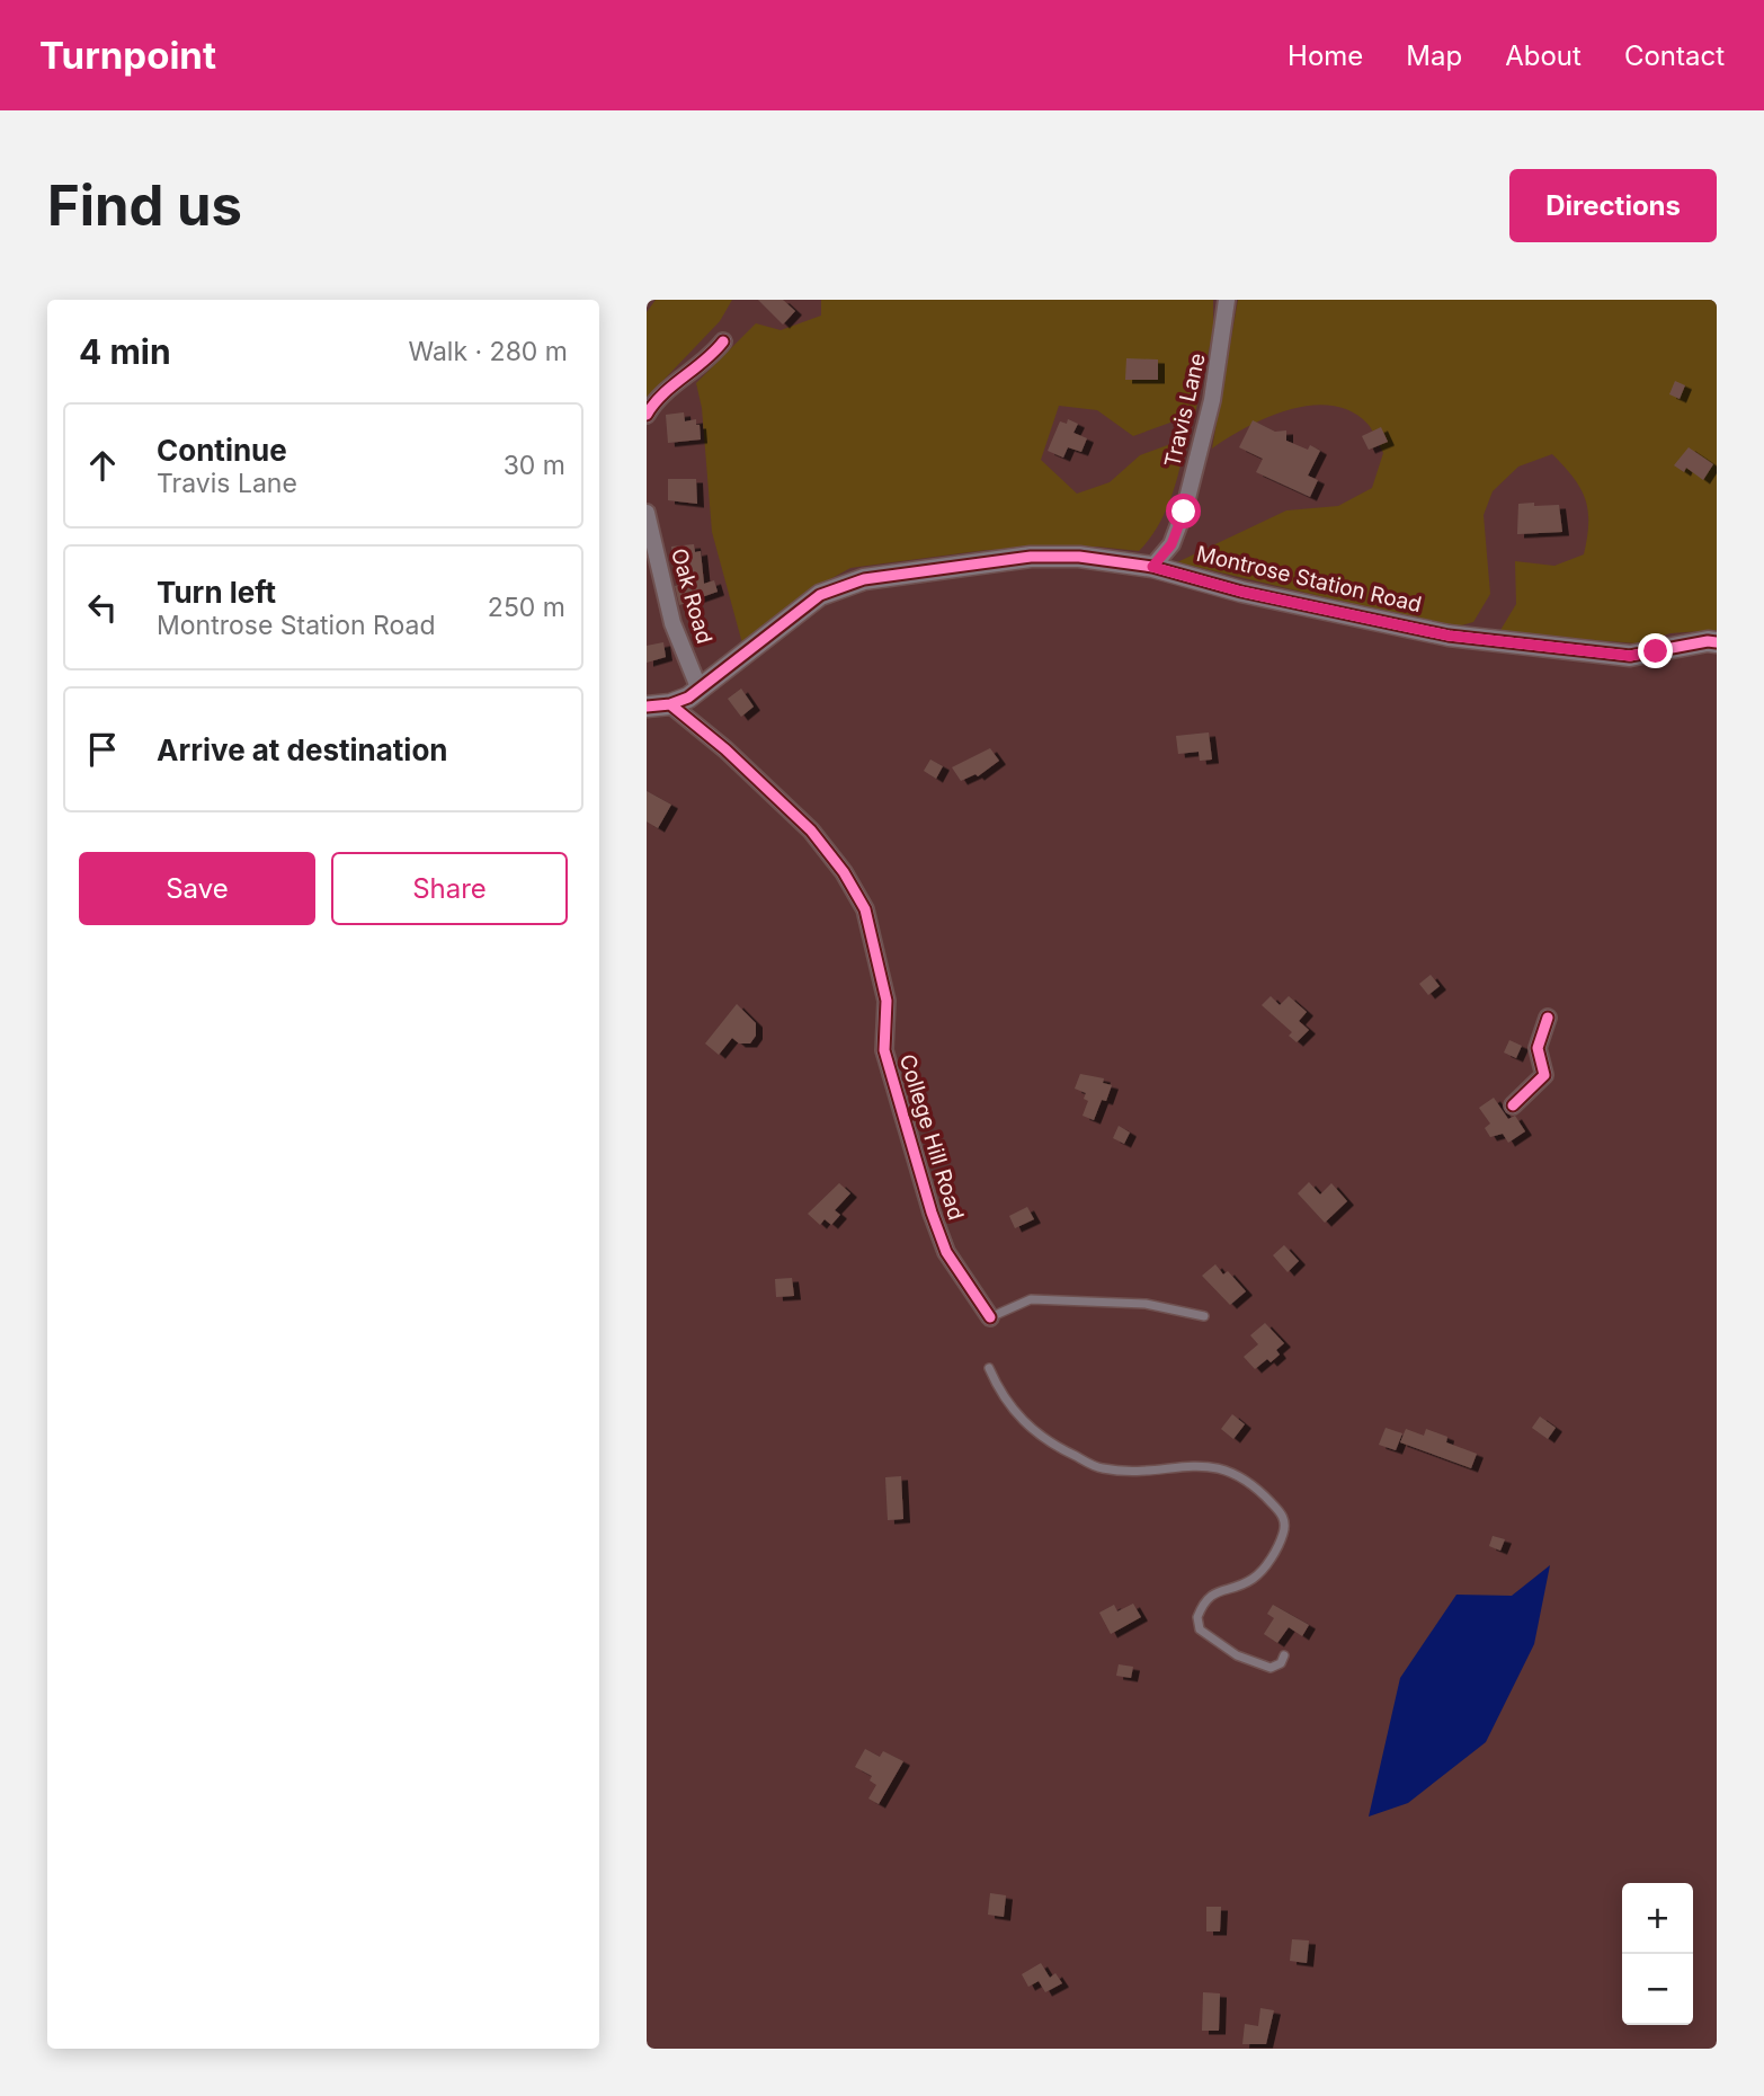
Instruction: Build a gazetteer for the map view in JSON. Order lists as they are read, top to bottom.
{
  "streets": {
    "street": [
      "Travis Lane",
      "Montrose Station Road",
      "Oak Road",
      "College Hill Road"
    ]
  },
  "crossings": [
    ["Travis Lane", "Montrose Station Road"],
    ["Montrose Station Road", "Oak Road"],
    ["Montrose Station Road", "College Hill Road"]
  ],
  "page": {
    "header": "Turnpoint",
    "nav": [
      "Home",
      "Map",
      "About",
      "Contact"
    ],
    "buttons": [
      "Directions",
      ["Save", "Share"]
    ],
    "title": "Find us",
    "heading": ["4 min", "Walk · 280 m"],
    "list": [
      ["Continue", "Travis Lane", "30 m"],
      ["Turn left", "Montrose Station Road", "250 m"],
      "Arrive at destination"
    ],
    "map_buttons": ["+", "−"]
  }
}
